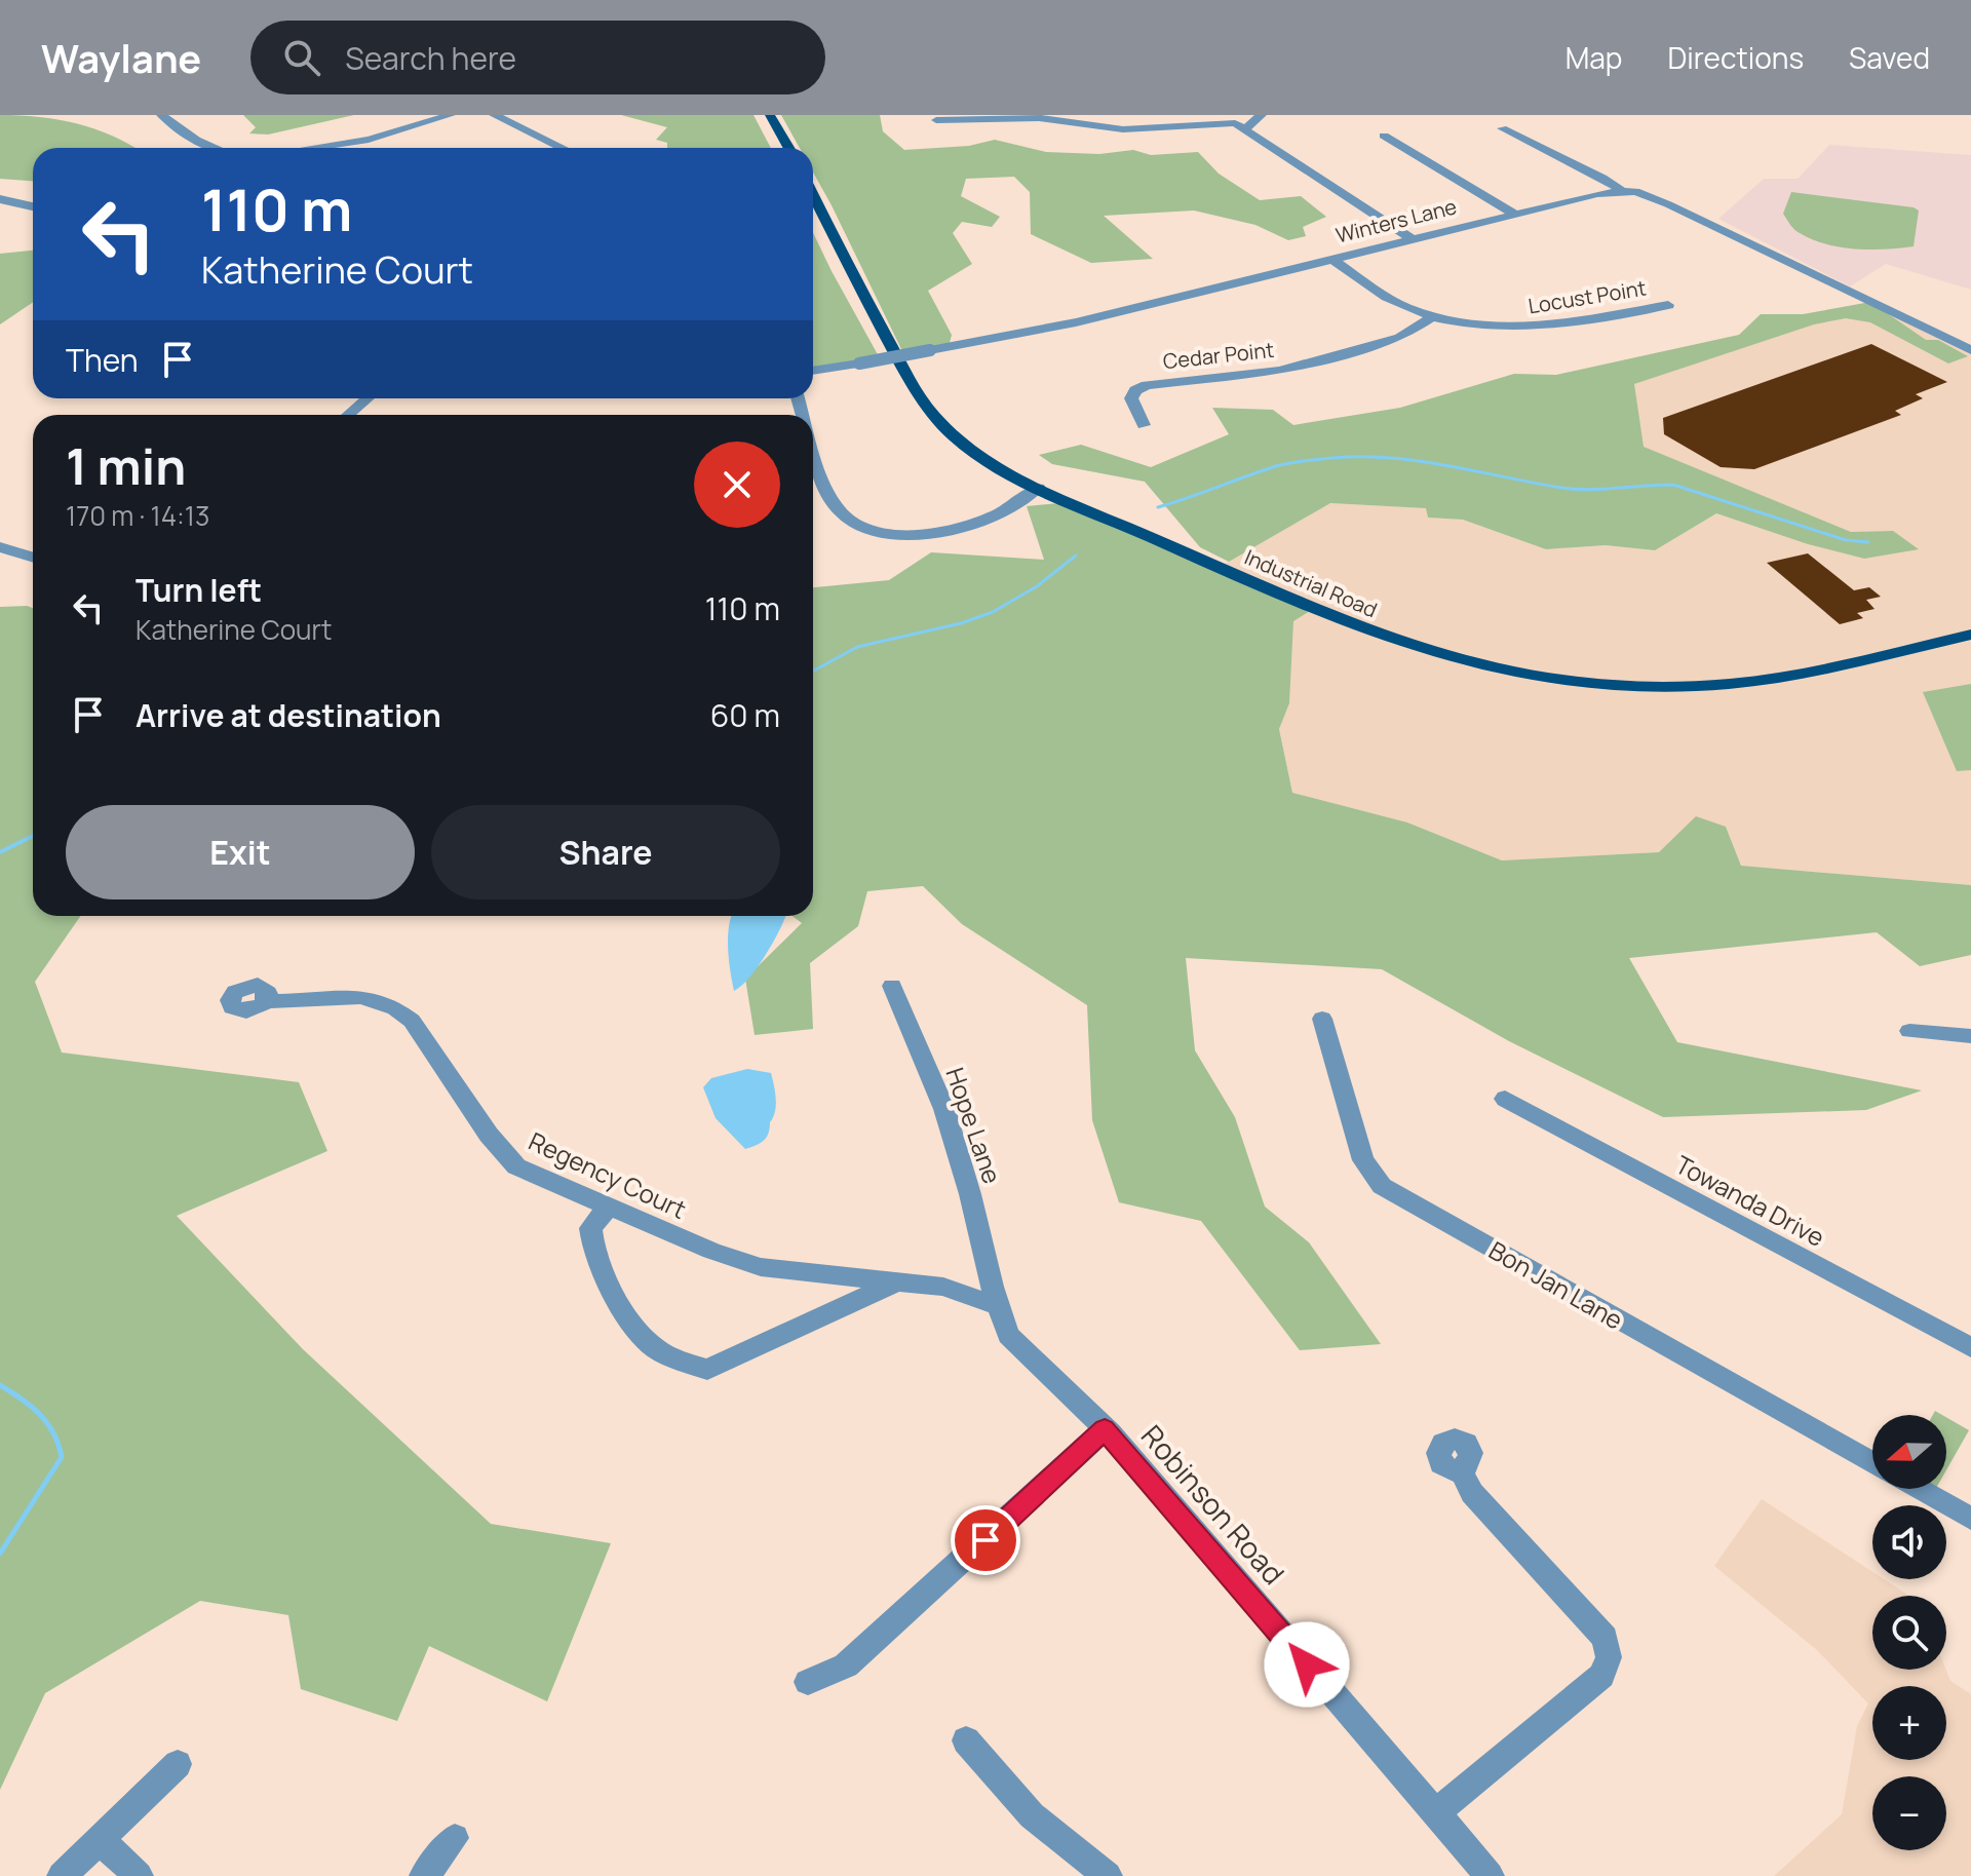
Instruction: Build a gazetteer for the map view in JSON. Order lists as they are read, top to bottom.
{
  "streets": {
    "main road": ["Industrial Road"],
    "street": [
      "Winters Lane",
      "Locust Point",
      "Cedar Point",
      "Hope Lane",
      "Regency Court",
      "Towanda Drive",
      "Bon Jan Lane",
      "Robinson Road"
    ]
  },
  "crossings": [
    ["Winters Lane", "Locust Point"],
    ["Locust Point", "Cedar Point"],
    ["Hope Lane", "Regency Court"],
    ["Hope Lane", "Robinson Road"],
    ["Regency Court", "Robinson Road"]
  ],
  "north": "left",
  "page": {
    "header": "Waylane",
    "search": "Search here",
    "nav": ["Map", "Directions", "Saved"],
    "turn": ["110 m", "Katherine Court"],
    "then": "Then",
    "heading": ["1 min", "170 m · 14:13"],
    "list": [
      {
        "name": "Turn left",
        "note": "Katherine Court",
        "value": "110 m"
      },
      {
        "name": "Arrive at destination",
        "value": "60 m"
      }
    ],
    "buttons": ["Exit", "Share"],
    "map_buttons": ["+", "−"]
  }
}
